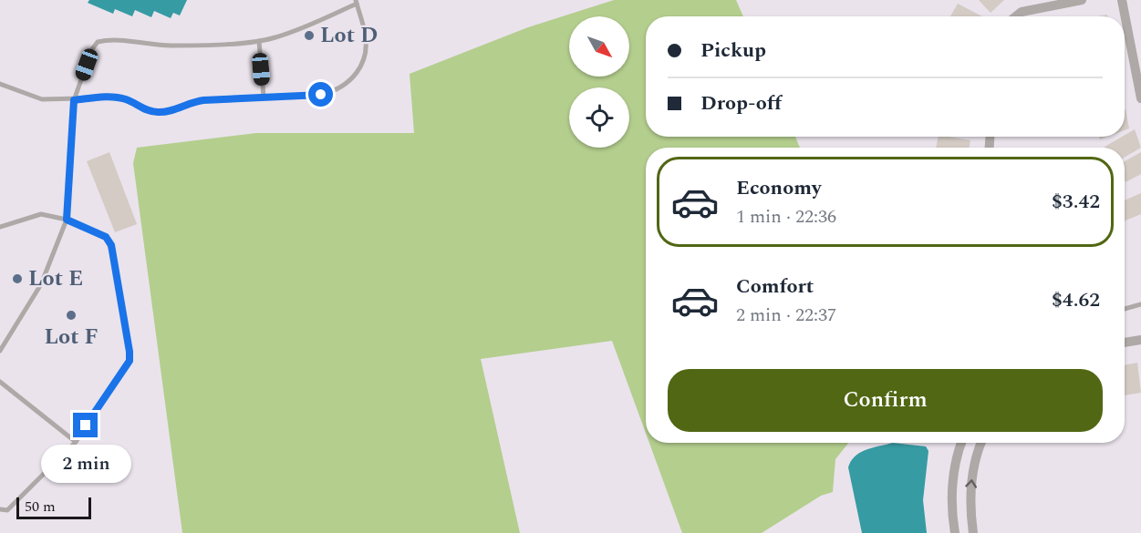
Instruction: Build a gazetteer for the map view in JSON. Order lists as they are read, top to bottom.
{
  "places": ["Lot D", "Lot E", "Lot F"],
  "scale_bar": "50 m",
  "north": "bottom right",
  "page": {
    "banner": ["Pickup", "Drop-off"],
    "list": [
      {
        "name": "Economy",
        "note": "1 min · 22:36",
        "value": "$3.42"
      },
      {
        "name": "Comfort",
        "note": "2 min · 22:37",
        "value": "$4.62"
      }
    ],
    "buttons": "Confirm",
    "bubble": "2 min",
    "scale": "50 m"
  }
}
